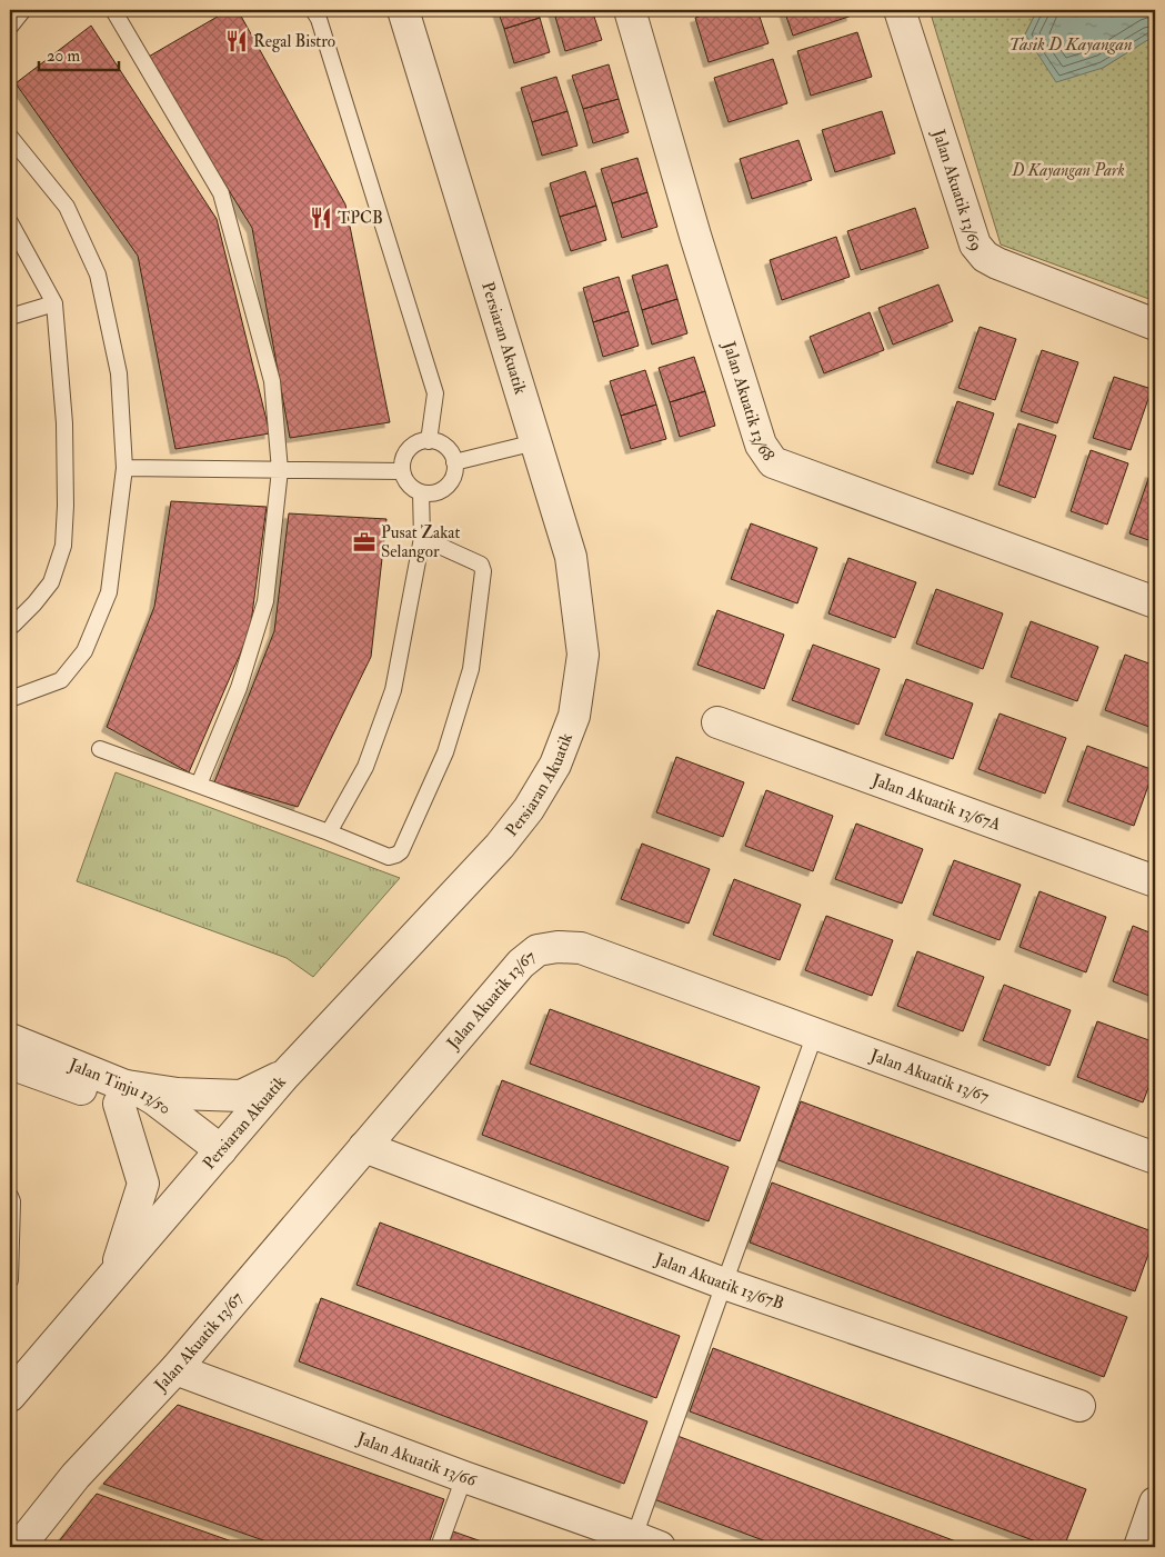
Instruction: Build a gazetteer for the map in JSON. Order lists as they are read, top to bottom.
{
  "streets": {
    "street": [
      "Jalan Akuatik 13/69",
      "Persiaran Akuatik",
      "Jalan Akuatik 13/68",
      "Jalan Akuatik 13/67A",
      "Jalan Akuatik 13/67",
      "Jalan Tinju 13/50",
      "Jalan Akuatik 13/67B",
      "Jalan Akuatik 13/66"
    ]
  },
  "crossings": [
    ["Persiaran Akuatik", "Jalan Tinju 13/50"],
    ["Jalan Akuatik 13/67", "Jalan Akuatik 13/67B"],
    ["Jalan Akuatik 13/67", "Jalan Akuatik 13/66"]
  ],
  "water": ["Tasik D Kayangan"],
  "parks": ["D Kayangan Park"],
  "places": {
    "restaurant": ["Regal Bistro", "TPCB"],
    "office": ["Pusat Zakat Selangor"]
  },
  "scale_bar": "20 m"
}
